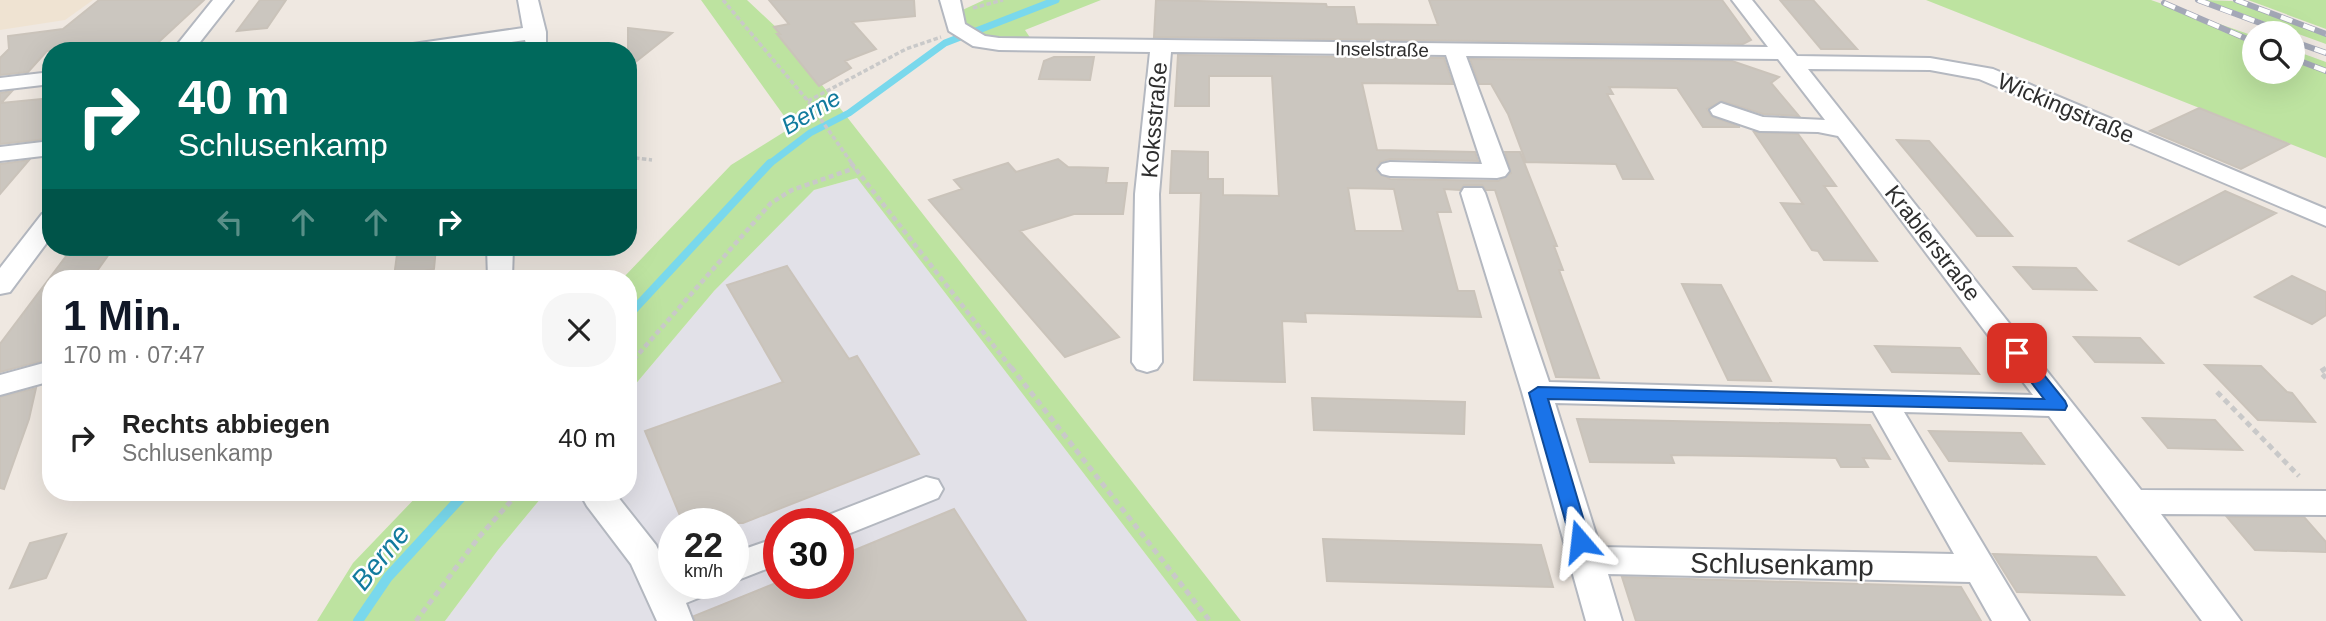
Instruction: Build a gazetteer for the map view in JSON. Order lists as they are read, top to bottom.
{
  "streets": {
    "street": [
      "Inselstraße",
      "Wickingstraße",
      "Koksstraße",
      "Krablerstraße",
      "Schlusenkamp"
    ]
  },
  "crossings": [
    ["Inselstraße", "Wickingstraße"],
    ["Inselstraße", "Koksstraße"],
    ["Inselstraße", "Krablerstraße"],
    ["Wickingstraße", "Krablerstraße"]
  ],
  "water": ["Berne"],
  "page": {
    "turn": ["40 m", "Schlusenkamp"],
    "heading": ["1 Min.", "170 m · 07:47"],
    "list": [
      {
        "name": "Rechts abbiegen",
        "note": "Schlusenkamp",
        "value": "40 m"
      }
    ],
    "speed": "22 km/h",
    "limit": "30"
  }
}
